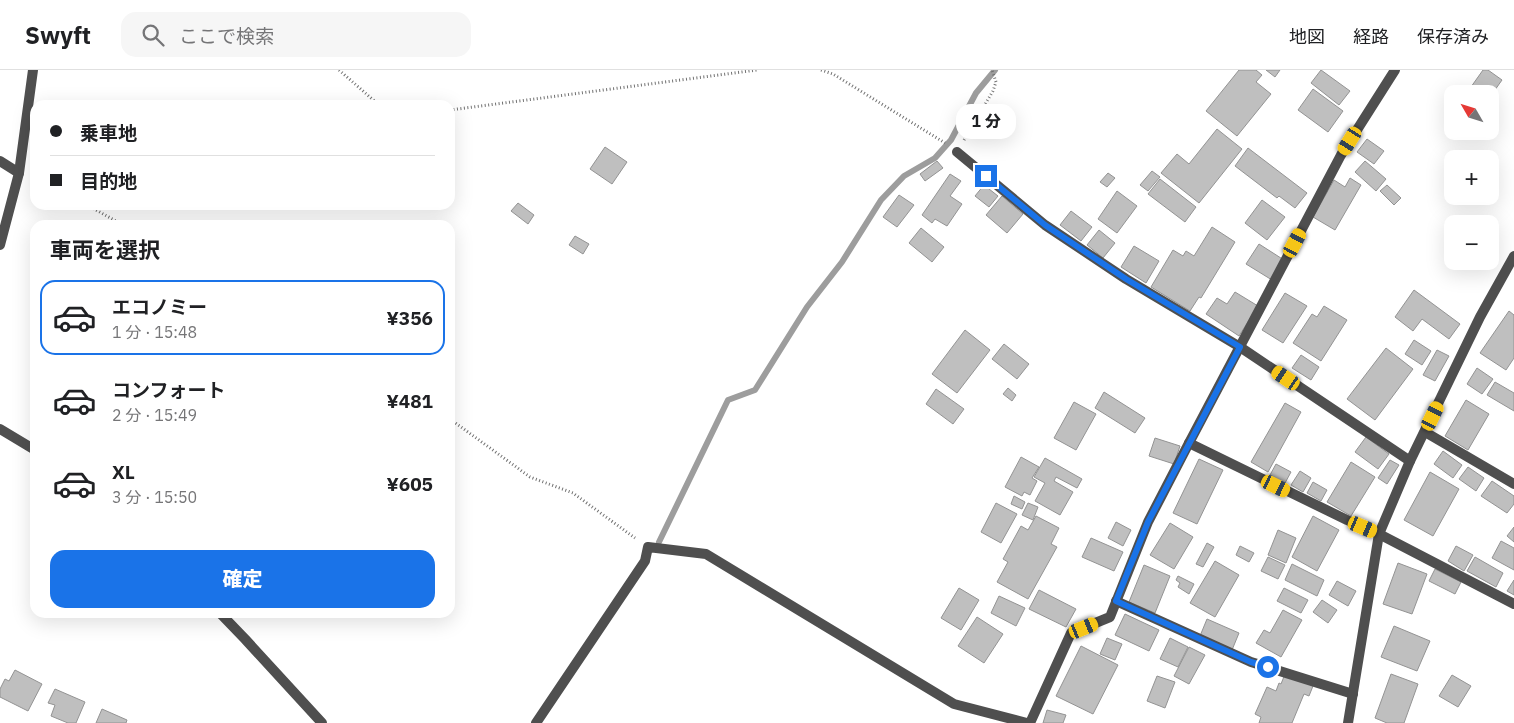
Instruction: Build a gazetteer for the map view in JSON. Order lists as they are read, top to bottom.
{
  "north": "top left",
  "page": {
    "header": "Swyft",
    "search": "ここで検索",
    "nav": ["地図", "経路", "保存済み"],
    "map_buttons": ["+", "−"],
    "banner": ["乗車地", "目的地"],
    "bubble": "1 分",
    "heading": "車両を選択",
    "list": [
      {
        "name": "エコノミー",
        "note": "1 分 · 15:48",
        "value": "¥356"
      },
      {
        "name": "コンフォート",
        "note": "2 分 · 15:49",
        "value": "¥481"
      },
      {
        "name": "XL",
        "note": "3 分 · 15:50",
        "value": "¥605"
      }
    ],
    "buttons": "確定"
  }
}
